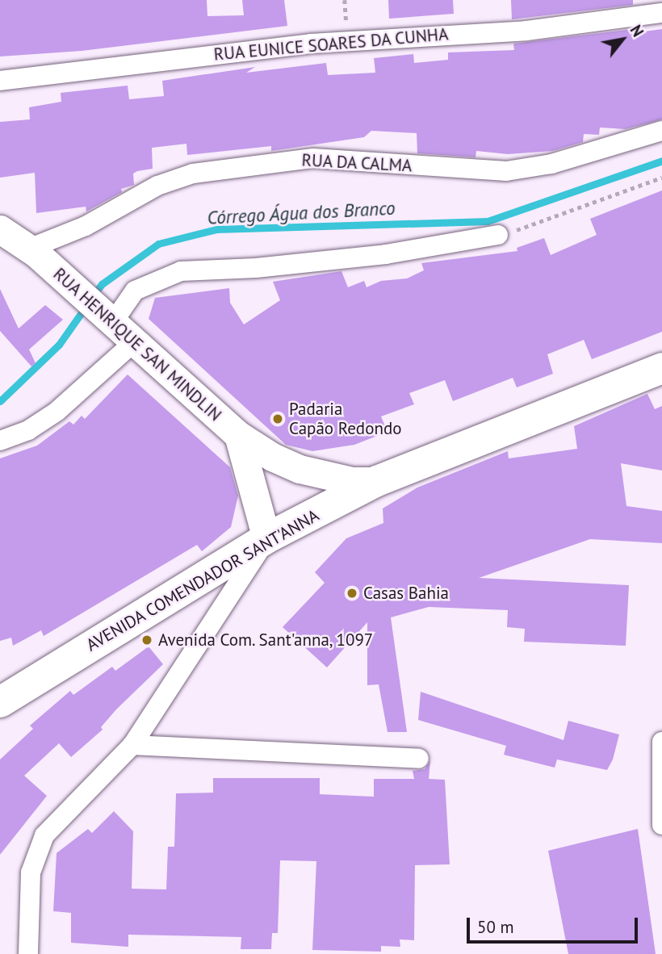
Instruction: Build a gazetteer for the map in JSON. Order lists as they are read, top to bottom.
{
  "streets": {
    "main road": ["RUA HENRIQUE SAN MINDLIN", "AVENIDA COMENDADOR SANT'ANNA"],
    "street": ["RUA EUNICE SOARES DA CUNHA", "RUA DA CALMA"]
  },
  "crossings": [
    ["RUA DA CALMA", "RUA HENRIQUE SAN MINDLIN"],
    ["RUA HENRIQUE SAN MINDLIN", "AVENIDA COMENDADOR SANT'ANNA"]
  ],
  "water": ["Córrego Água dos Branco"],
  "places": ["Padaria Capão Redondo", "Casas Bahia", "Avenida Com. Sant'anna, 1097"],
  "scale_bar": "50 m",
  "north": "top right"
}
